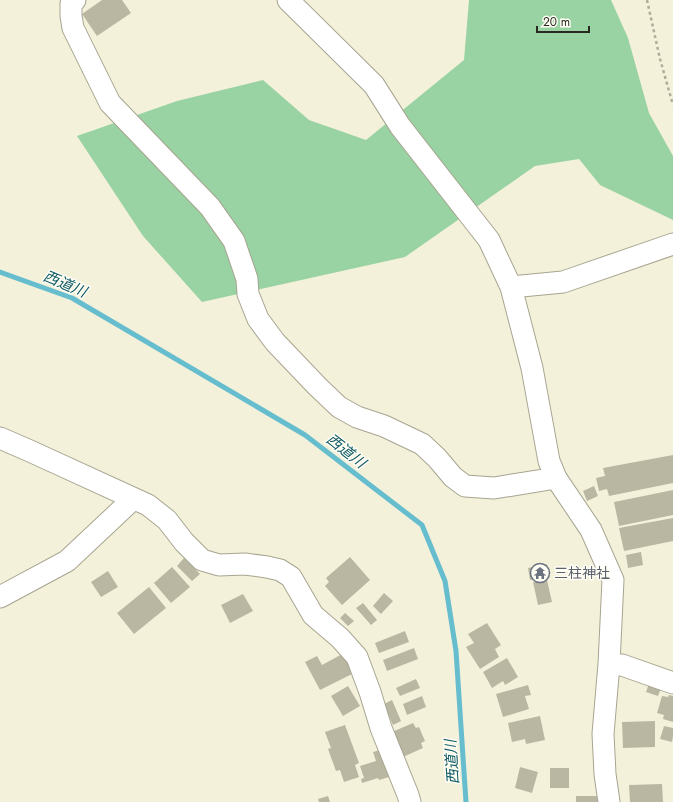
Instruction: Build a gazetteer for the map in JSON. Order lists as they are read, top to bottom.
{
  "water": ["西道川"],
  "places": {
    "temple": ["三柱神社"]
  },
  "scale_bar": "20 m"
}
